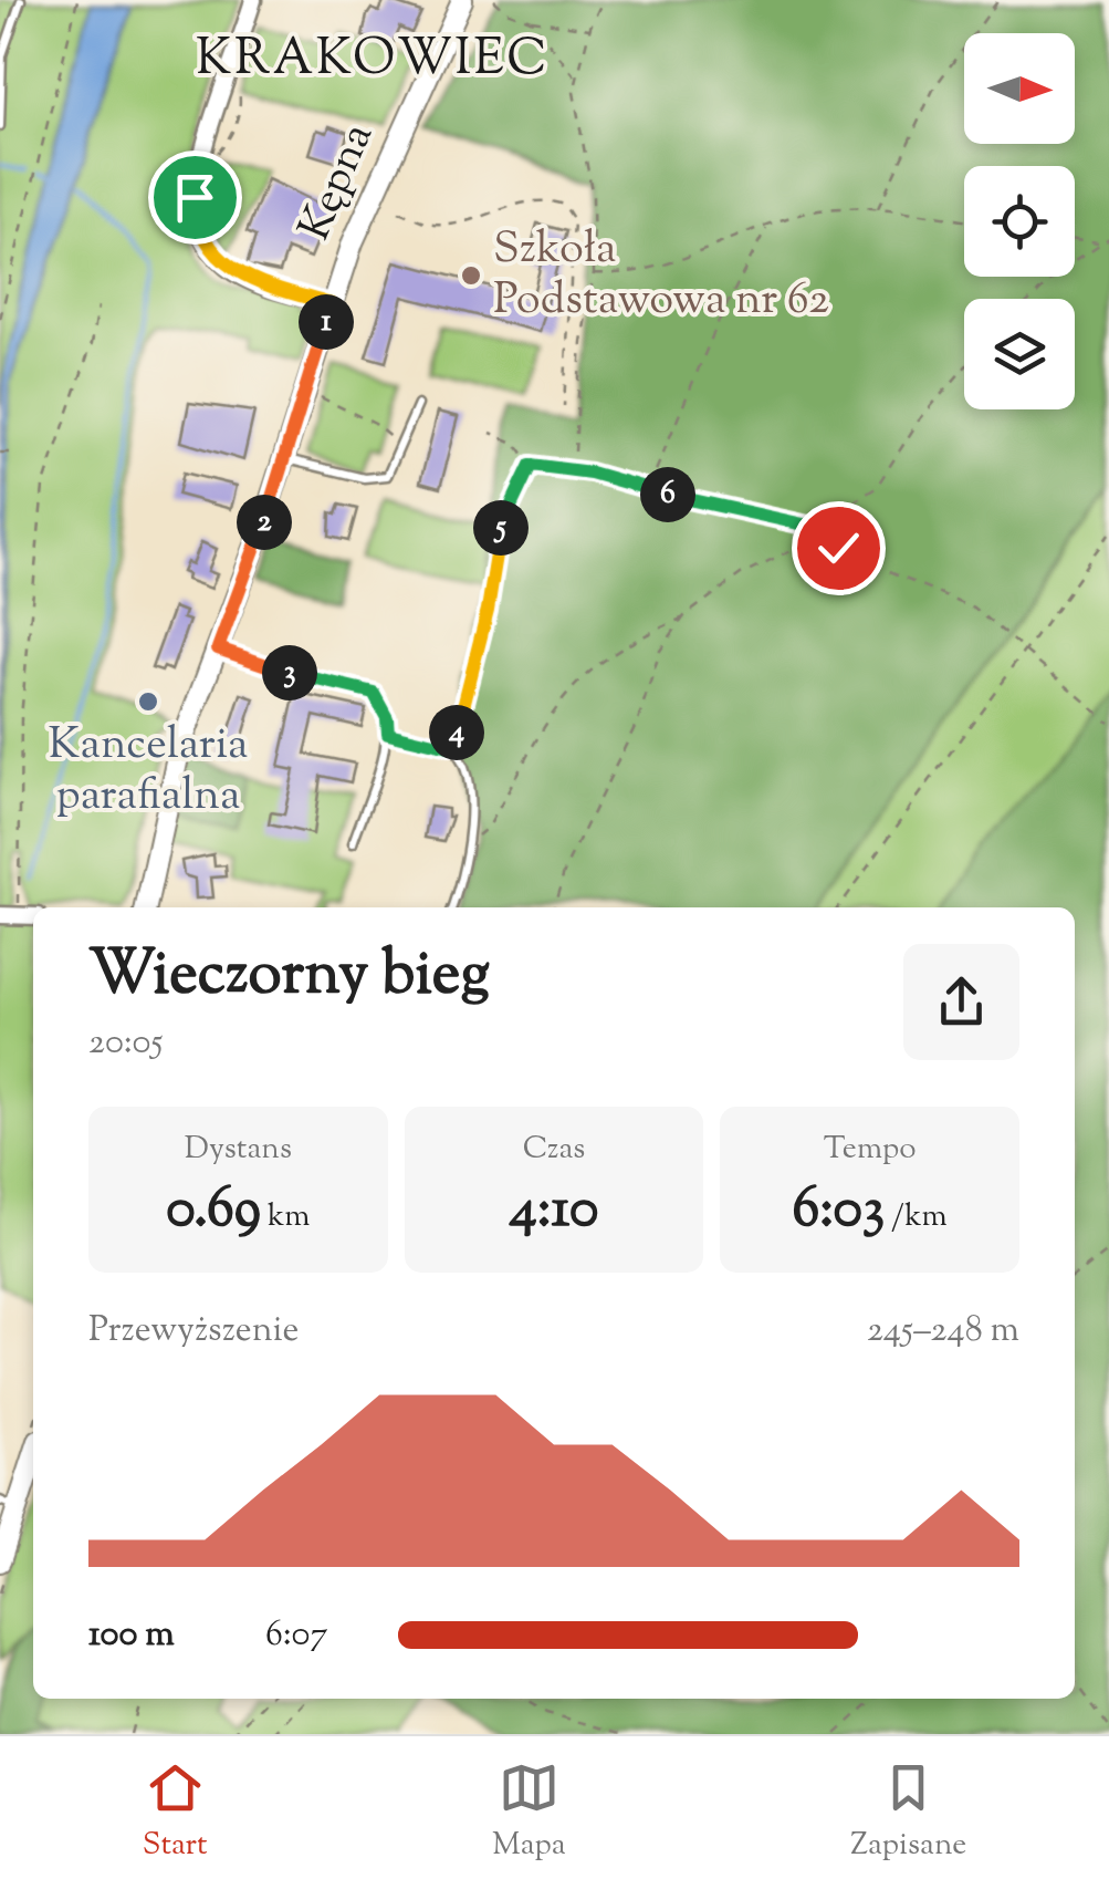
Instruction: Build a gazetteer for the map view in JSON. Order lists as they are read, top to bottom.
{
  "streets": {
    "street": ["Kępna"]
  },
  "districts": ["KRAKOWIEC"],
  "places": ["Szkoła Podstawowa nr 62", "Kancelaria parafialna"],
  "north": "right",
  "page": {
    "pins": [
      "1",
      "6",
      "2",
      "5",
      "3",
      "4"
    ],
    "heading": ["Wieczorny bieg", "20:05"],
    "stats": [
      ["Dystans", "0.69 km"],
      ["Czas", "4:10"],
      ["Tempo", "6:03 /km"]
    ],
    "chart": ["Przewyższenie", "245–248 m"],
    "list": [
      {
        "name": "100 m",
        "note": "6:07"
      }
    ],
    "tabs": ["Start", "Mapa", "Zapisane"]
  }
}
